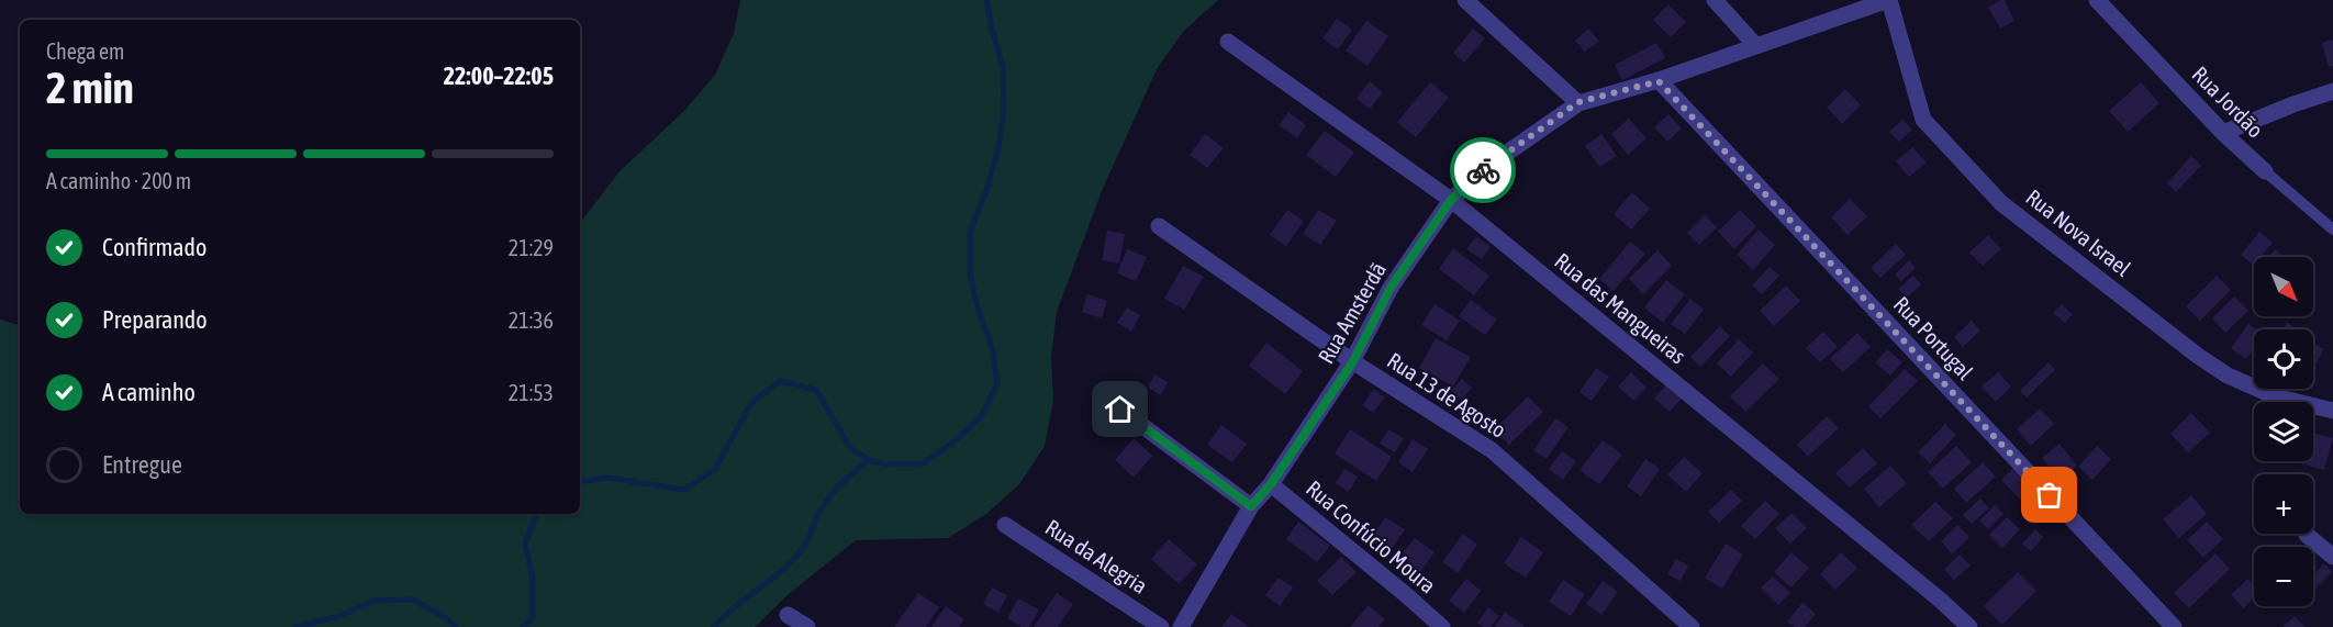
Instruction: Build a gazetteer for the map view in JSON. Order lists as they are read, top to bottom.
{
  "streets": {
    "street": [
      "Rua Jordão",
      "Rua Nova Israel",
      "Rua das Mangueiras",
      "Rua Amsterdã",
      "Rua Portugal",
      "Rua 13 de Agosto",
      "Rua Confúcio Moura",
      "Rua da Alegria"
    ]
  },
  "crossings": [
    ["Rua Nova Israel", "Rua Amsterdã"],
    ["Rua das Mangueiras", "Rua Amsterdã"],
    ["Rua Amsterdã", "Rua Portugal"],
    ["Rua Amsterdã", "Rua 13 de Agosto"],
    ["Rua Amsterdã", "Rua Confúcio Moura"]
  ],
  "north": "bottom right",
  "page": {
    "heading": ["2 min", "Chega em", "22:00–22:05"],
    "bar": "A caminho · 200 m",
    "list": [
      ["Confirmado", "21:29"],
      ["Preparando", "21:36"],
      ["A caminho", "21:53"],
      "Entregue"
    ],
    "map_buttons": ["+", "−"]
  }
}
